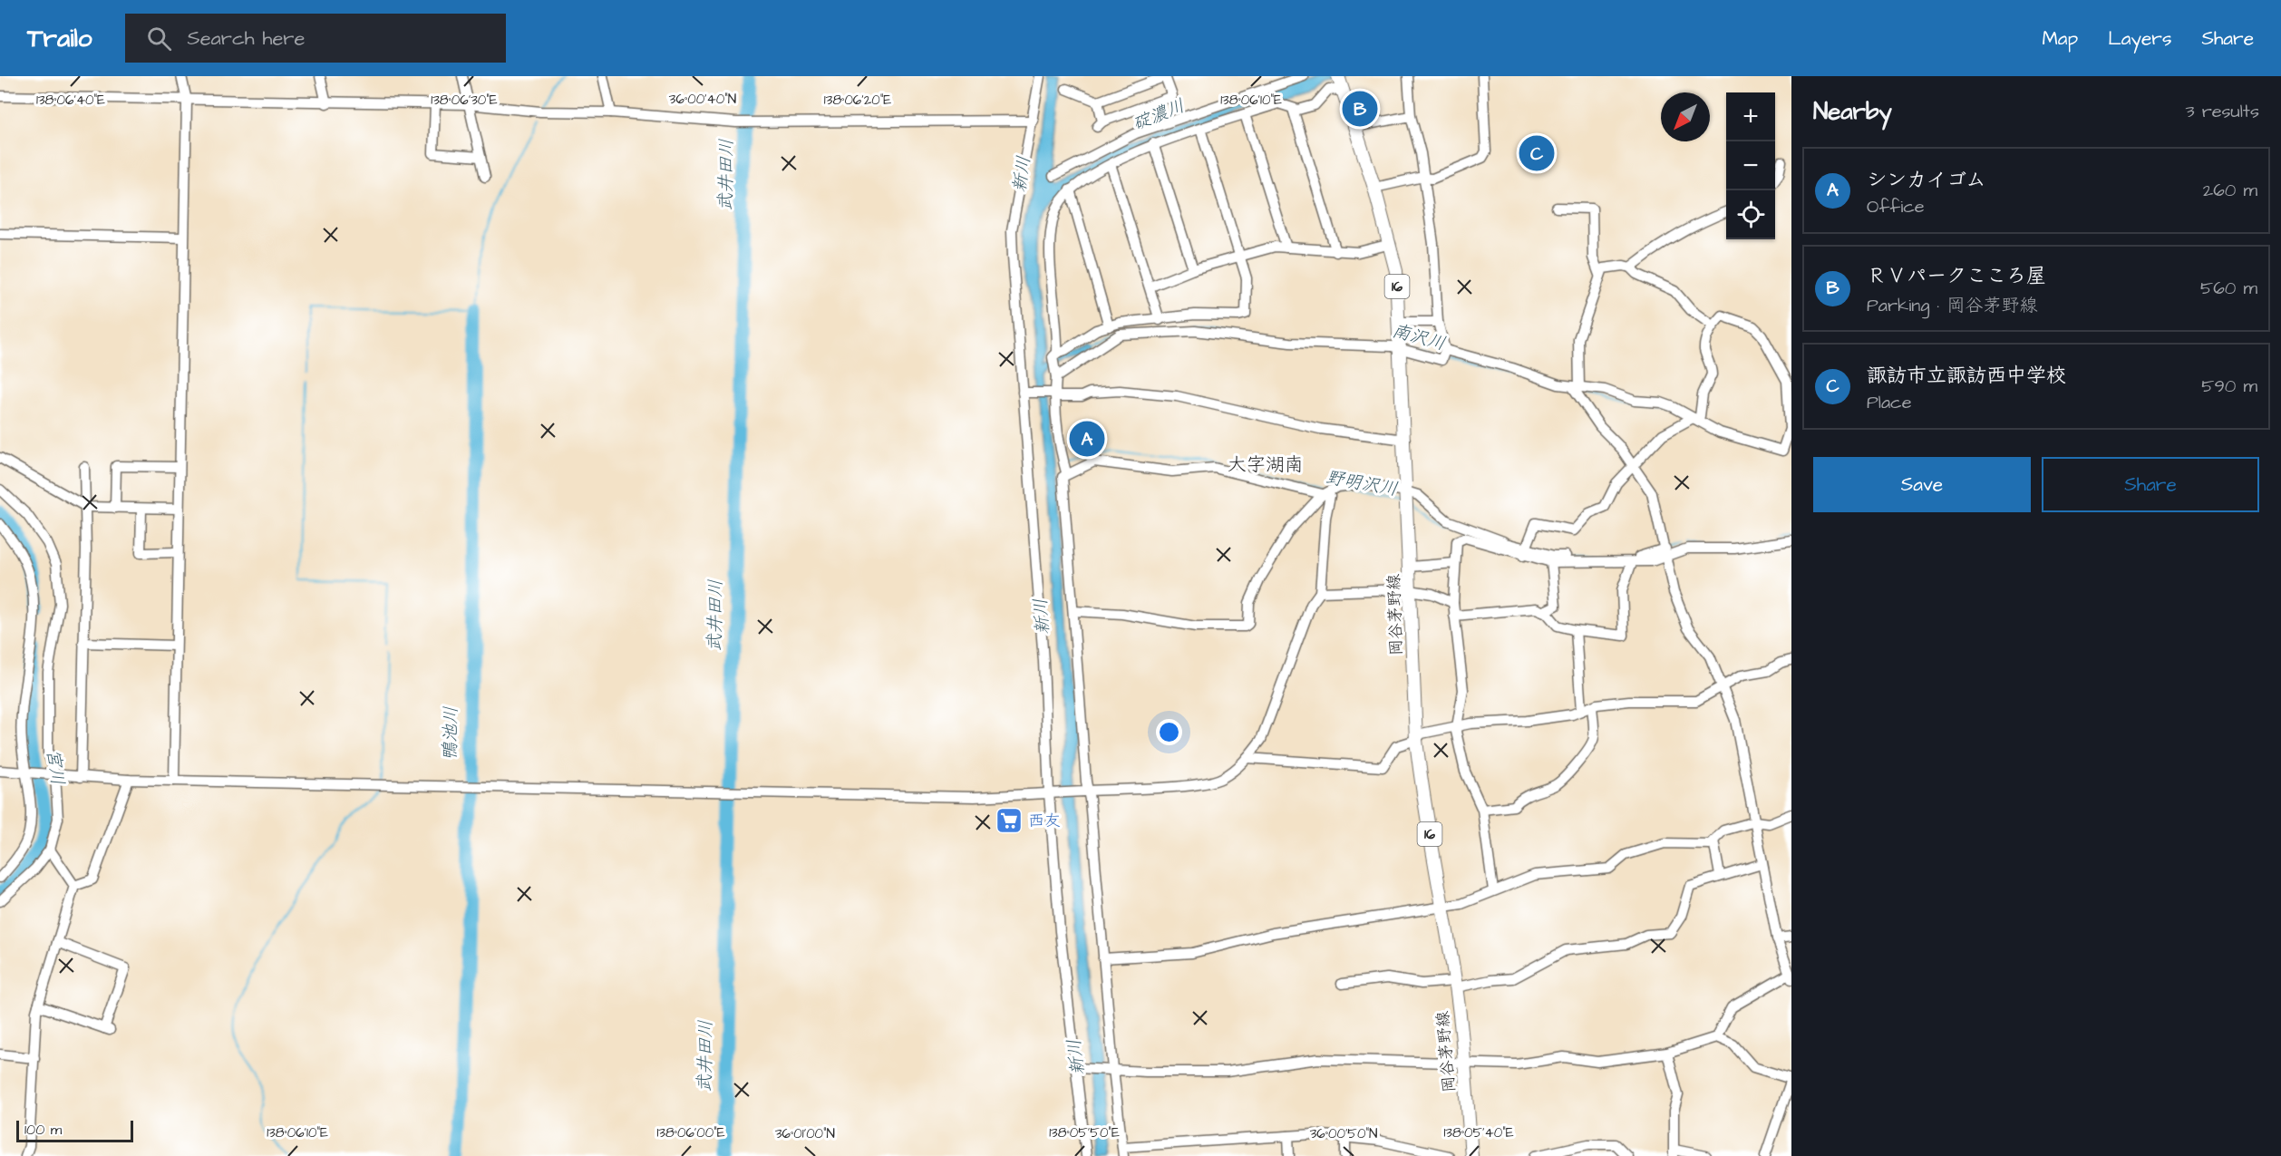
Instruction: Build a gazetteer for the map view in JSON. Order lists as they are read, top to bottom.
{
  "streets": {
    "main road": ["16", "岡谷茅野線"]
  },
  "districts": ["大字湖南"],
  "water": [
    "碇濃川",
    "新川",
    "武井田川",
    "南沢川",
    "野明沢川",
    "鴨池川",
    "宮川"
  ],
  "places": {
    "supermarket": ["西友"]
  },
  "scale_bar": "100 m",
  "north": "bottom left",
  "page": {
    "header": "Trailo",
    "search": "Search here",
    "nav": ["Map", "Layers", "Share"],
    "heading": ["Nearby", "3 results"],
    "pins": ["B", "C", "A"],
    "map_buttons": ["+", "−"],
    "list": [
      {
        "mark": "A",
        "name": "シンカイゴム",
        "note": "Office",
        "value": "260 m"
      },
      {
        "mark": "B",
        "name": "ＲＶパークこころ屋",
        "note": "Parking · 岡谷茅野線",
        "value": "560 m"
      },
      {
        "mark": "C",
        "name": "諏訪市立諏訪西中学校",
        "note": "Place",
        "value": "590 m"
      }
    ],
    "buttons": ["Save", "Share"],
    "scale": "100 m"
  },
  "coordinates": [
    "36°00'40\"N",
    "138°06'30\"E",
    "138°06'20\"E",
    "138°06'40\"E",
    "138°06'10\"E",
    "138°06'00\"E",
    "138°05'50\"E",
    "138°05'40\"E",
    "36°01'00\"N",
    "36°00'50\"N"
  ]
}
